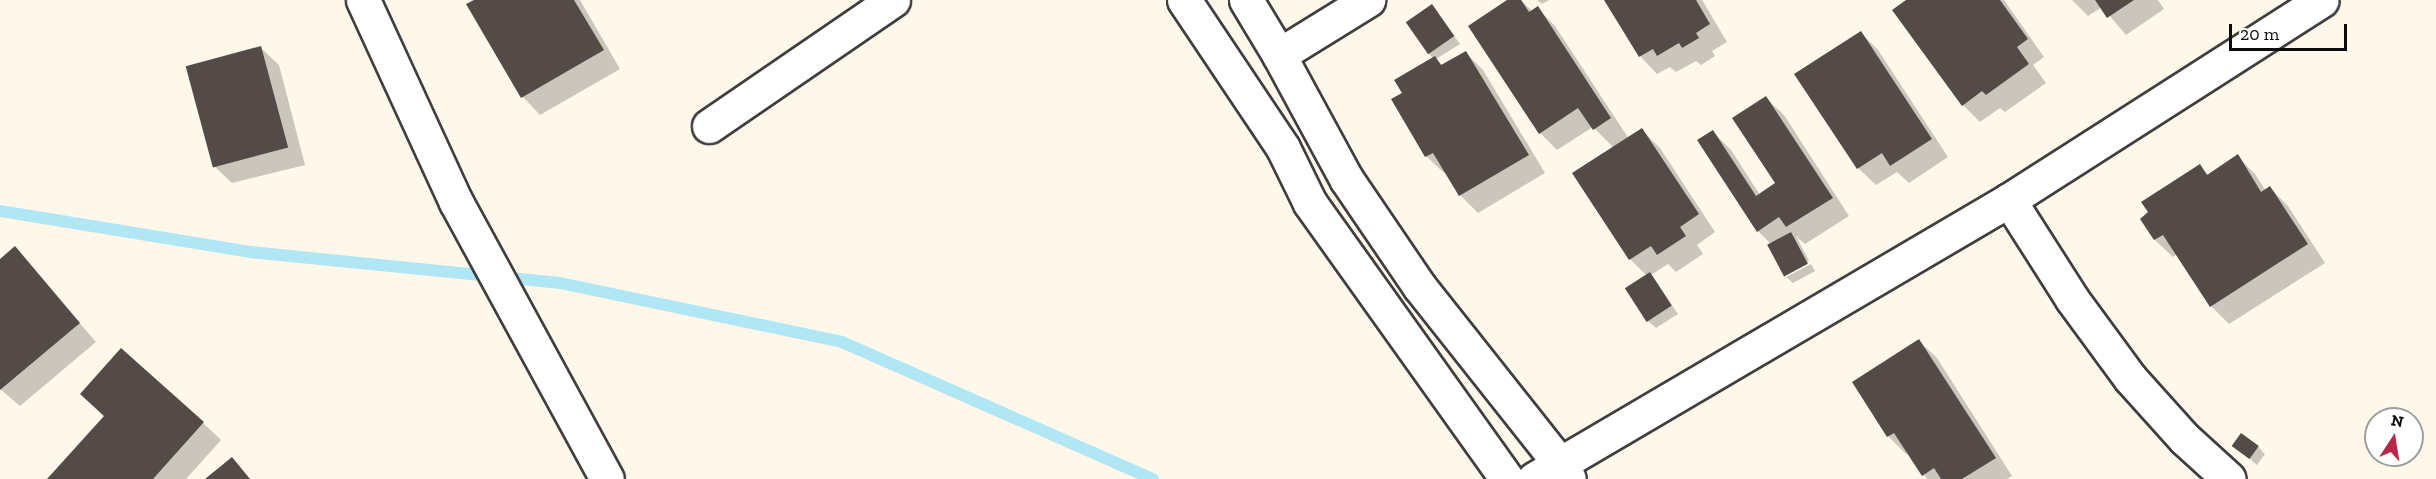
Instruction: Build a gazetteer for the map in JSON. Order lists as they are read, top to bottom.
{
  "scale_bar": "20 m",
  "north": "top"
}
